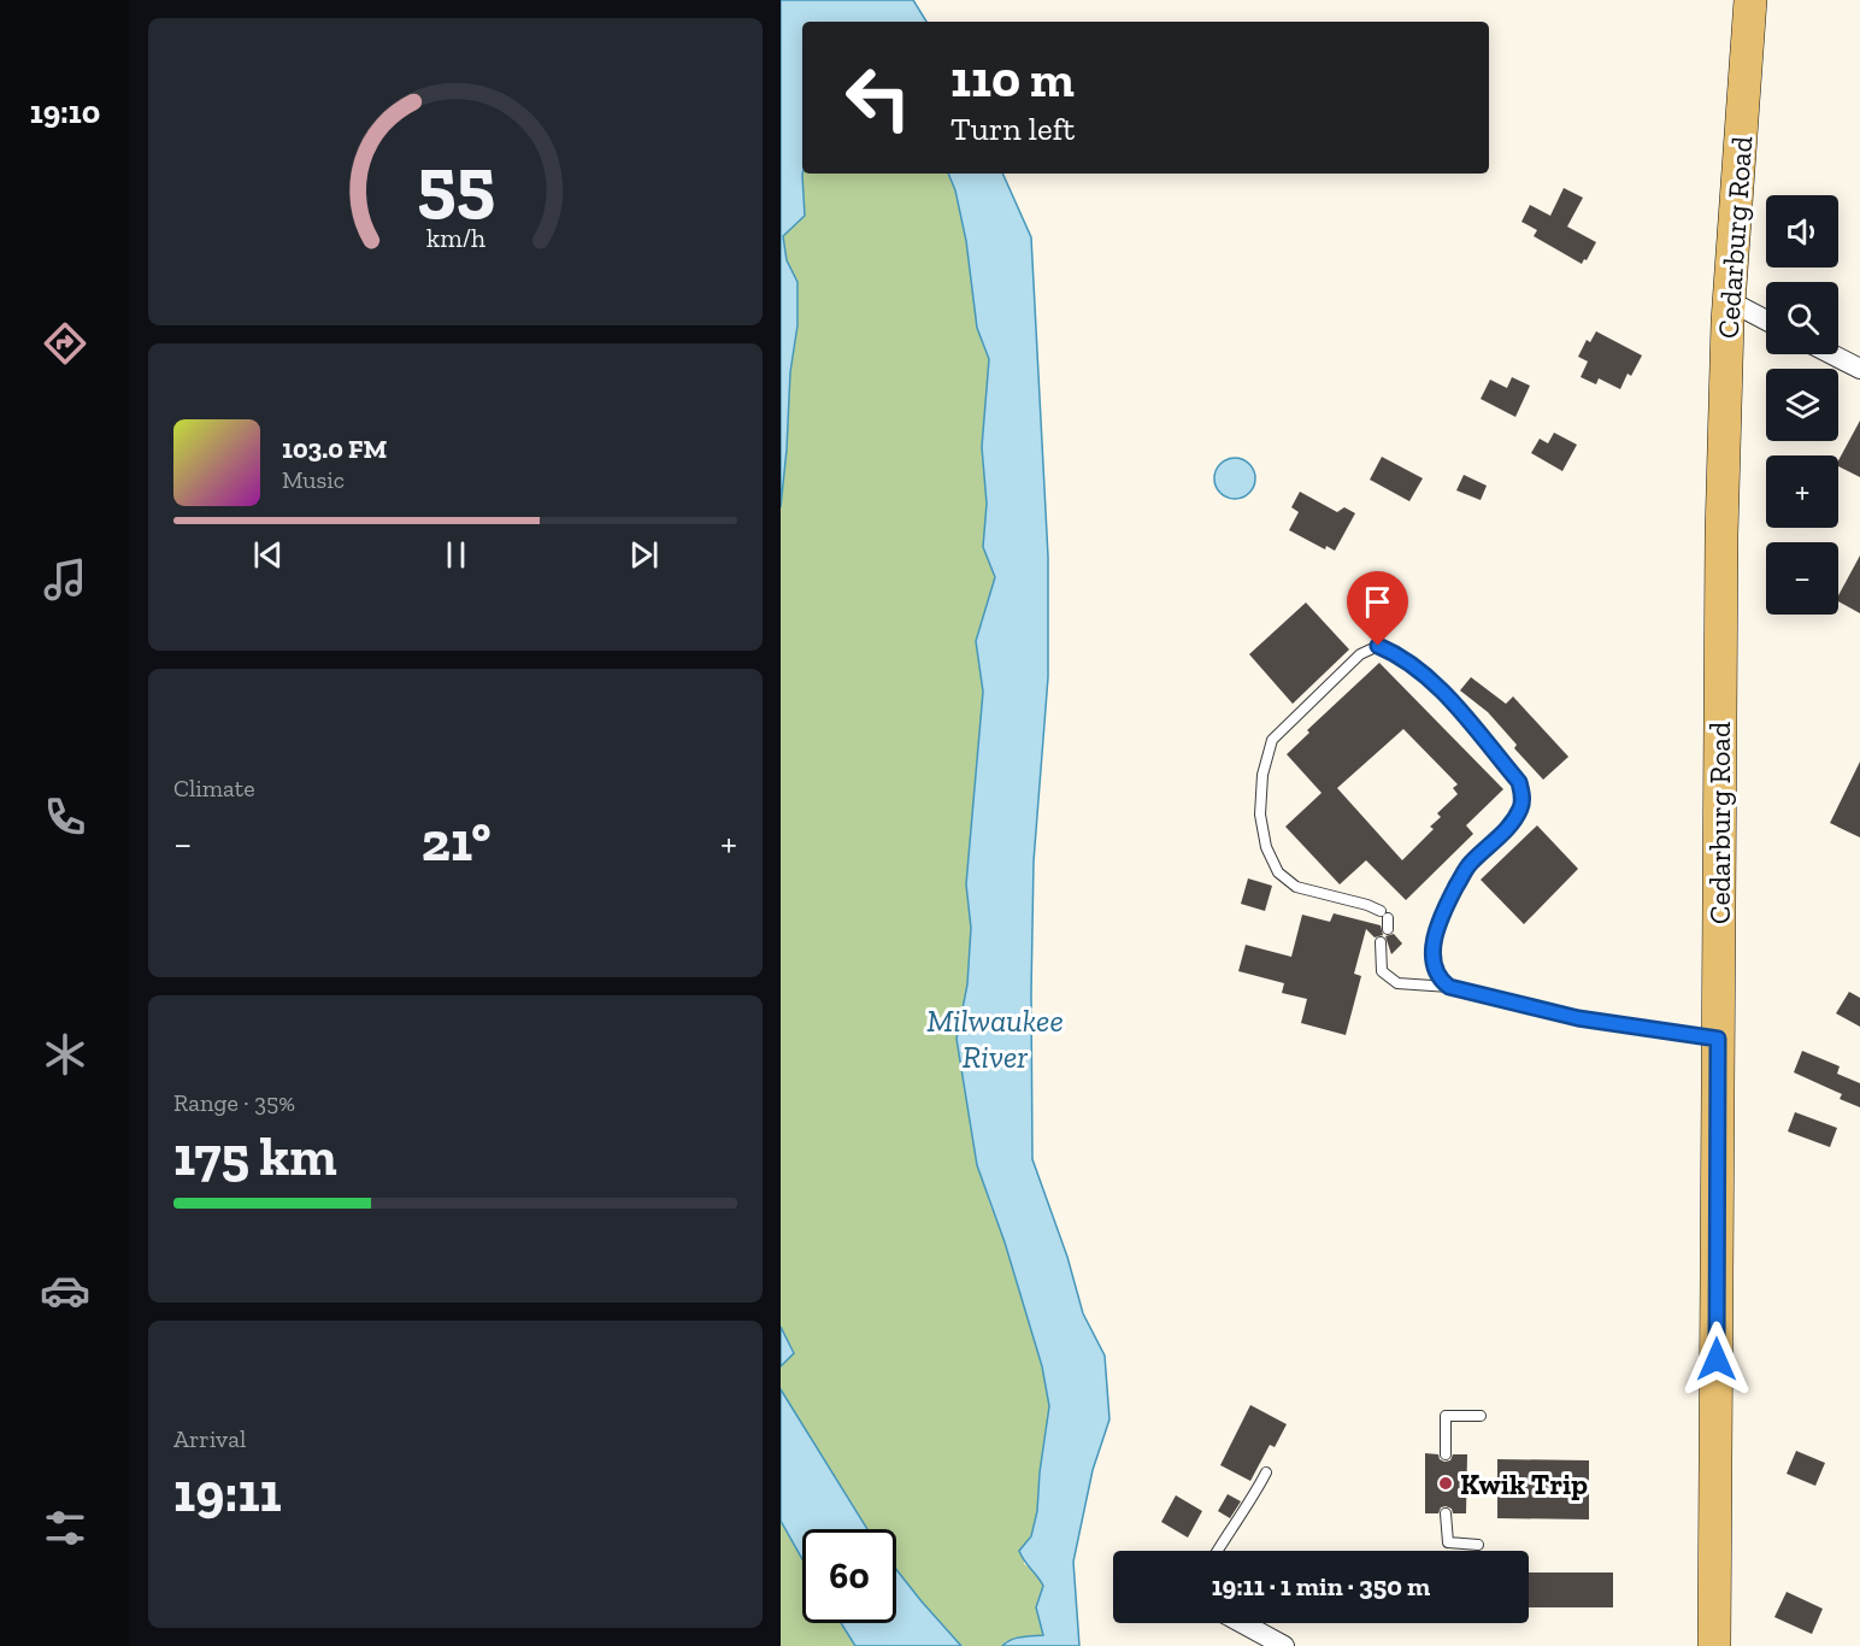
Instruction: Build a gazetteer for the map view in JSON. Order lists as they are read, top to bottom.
{
  "streets": {
    "main road": ["Cedarburg Road"]
  },
  "water": ["Milwaukee River"],
  "places": ["Kwik Trip"],
  "page": {
    "tabs": "19:10",
    "turn": ["110 m", "Turn left"],
    "map_buttons": ["+", "−"],
    "song": ["103.0 FM", "Music"],
    "tile": [
      "Climate",
      ["Range · 35%", "175 km"],
      ["Arrival", "19:11"]
    ],
    "heat": ["−", "21°", "+"],
    "limit": "60",
    "trip": "19:11 · 1 min · 350 m",
    "gauge": ["55", "km/h"]
  }
}
